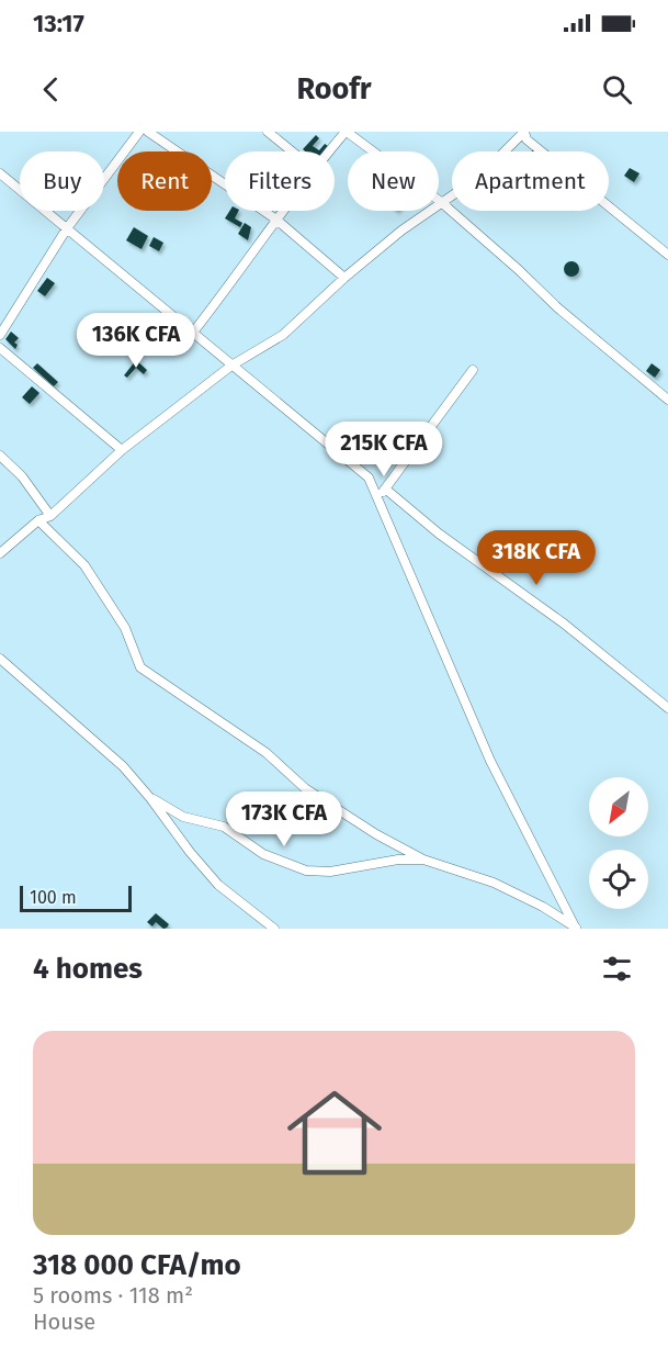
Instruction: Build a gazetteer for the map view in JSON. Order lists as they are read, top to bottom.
{
  "scale_bar": "100 m",
  "north": "bottom left",
  "page": {
    "status": "13:17",
    "header": "Roofr",
    "chip": [
      "Buy",
      "Rent",
      "Filters",
      "New",
      "Apartment"
    ],
    "price": [
      "136K CFA",
      "215K CFA",
      "318K CFA",
      "173K CFA"
    ],
    "scale": "100 m",
    "heading": "4 homes",
    "list": [
      {
        "name": "318 000 CFA/mo",
        "note": "5 rooms · 118 m² · House"
      }
    ]
  }
}
